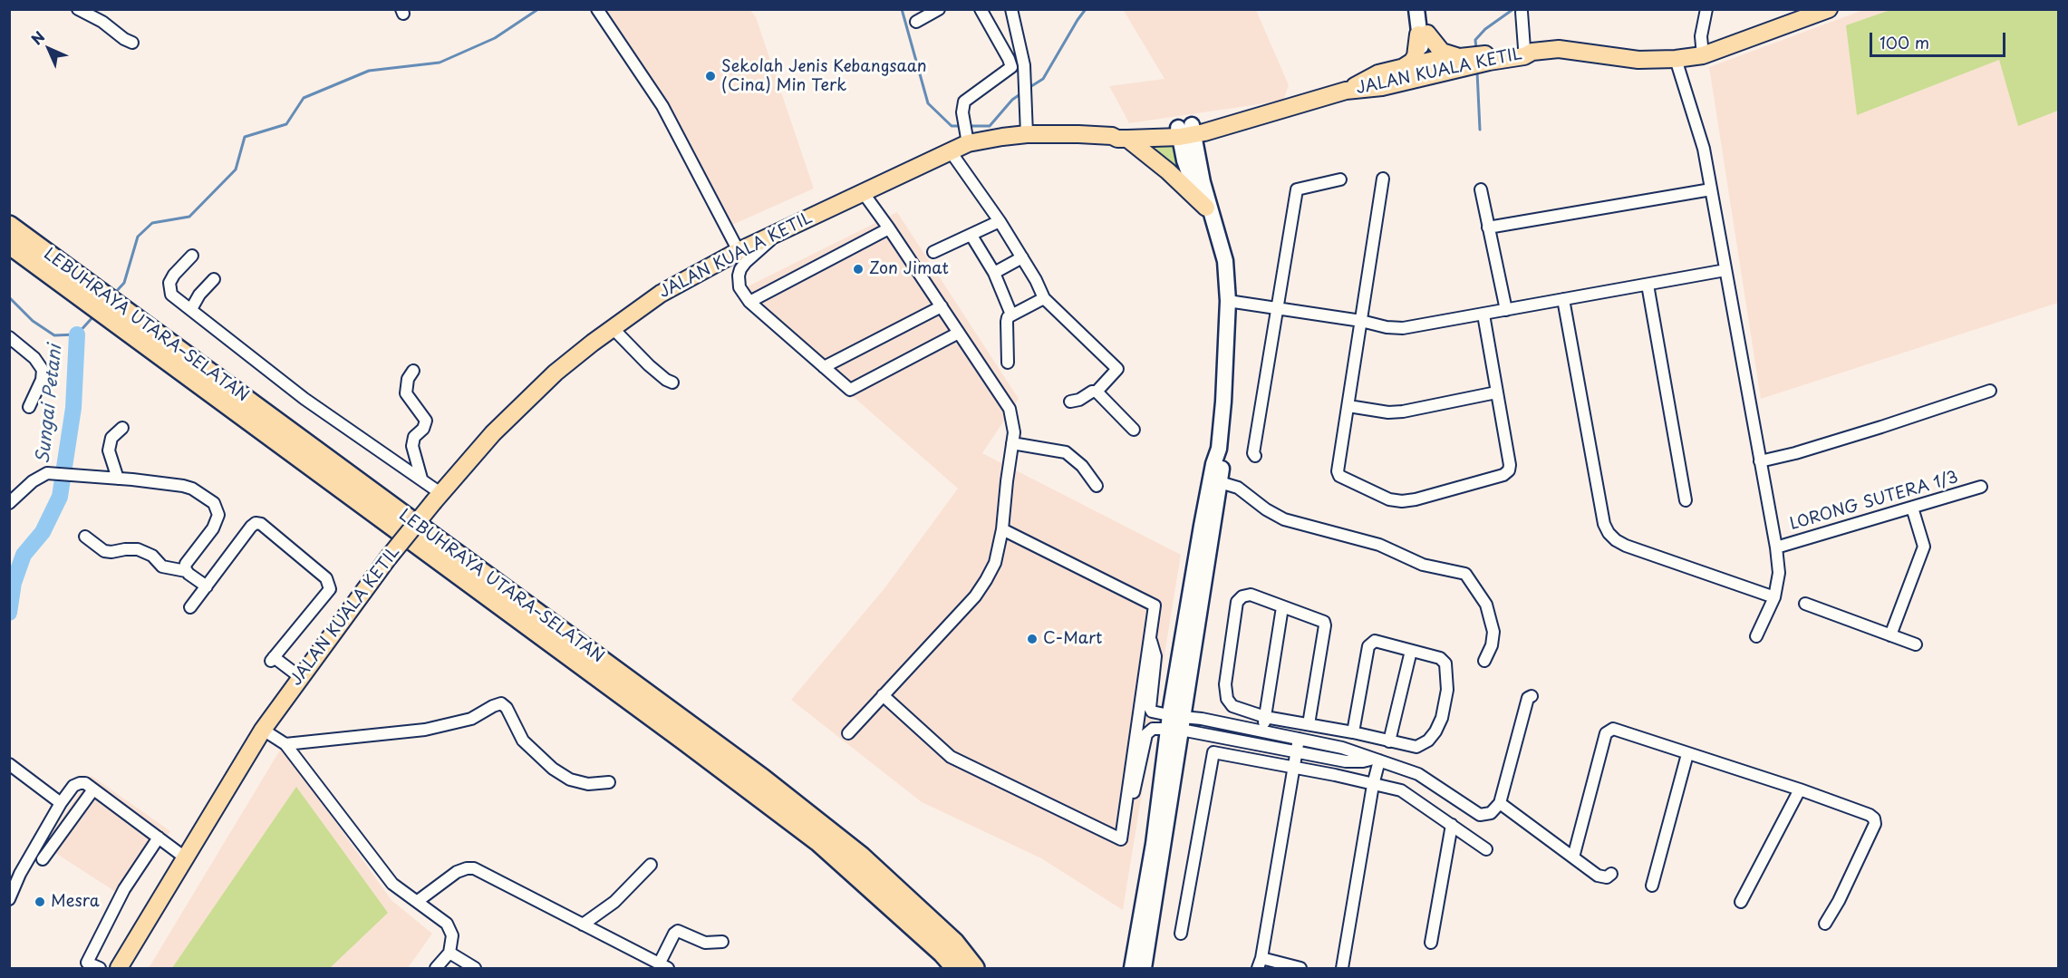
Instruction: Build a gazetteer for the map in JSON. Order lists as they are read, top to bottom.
{
  "streets": {
    "highway": ["LEBUHRAYA UTARA–SELATAN"],
    "main road": ["JALAN KUALA KETIL"],
    "street": ["LORONG SUTERA 1/3"]
  },
  "water": ["Sungai Petani"],
  "places": [
    "Sekolah Jenis Kebangsaan (Cina) Min Terk",
    "Zon Jimat",
    "C-Mart",
    "Mesra"
  ],
  "scale_bar": "100 m",
  "north": "top left"
}
